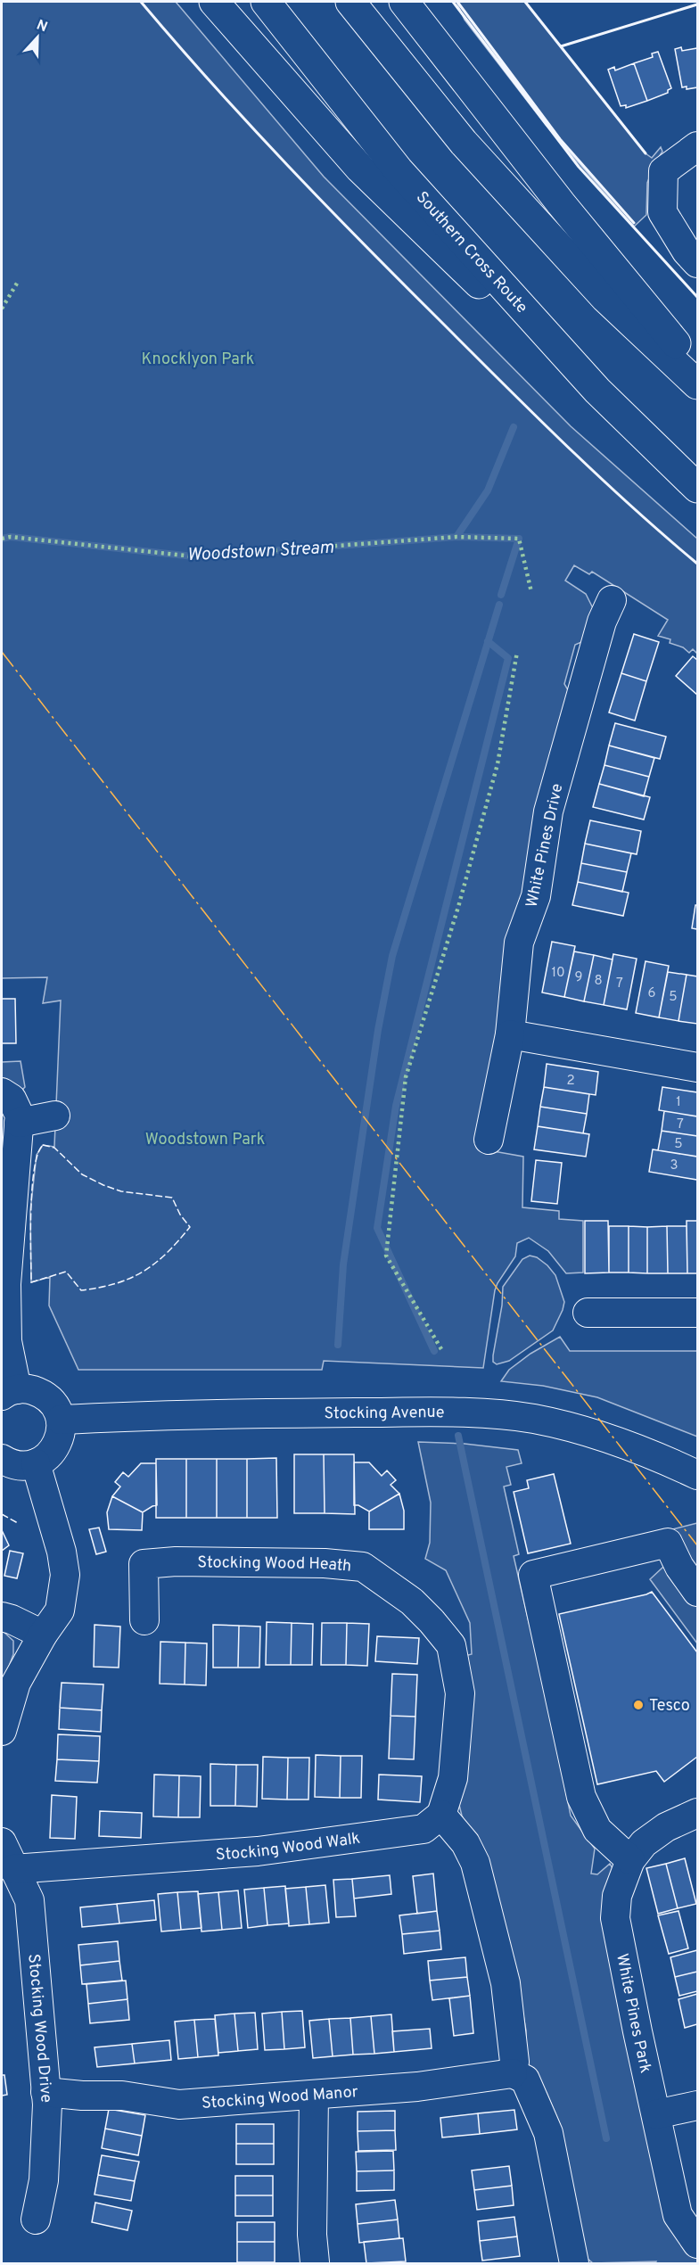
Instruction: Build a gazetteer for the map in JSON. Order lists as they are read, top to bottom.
{
  "streets": {
    "highway": ["Southern Cross Route"],
    "street": [
      "White Pines Drive",
      "Stocking Avenue",
      "Stocking Wood Heath",
      "Stocking Wood Walk",
      "White Pines Park",
      "Stocking Wood Drive",
      "Stocking Wood Manor"
    ]
  },
  "crossings": [
    ["Stocking Wood Heath", "Stocking Wood Walk"],
    ["Stocking Wood Walk", "Stocking Wood Drive"],
    ["Stocking Wood Drive", "Stocking Wood Manor"]
  ],
  "water": ["Woodstown Stream"],
  "parks": ["Knocklyon Park", "Woodstown Park"],
  "places": ["Tesco"],
  "house_numbers": [
    "10",
    "9",
    "8",
    "7",
    "6",
    "5",
    "2",
    "1",
    "7",
    "5",
    "3"
  ],
  "north": "top"
}
